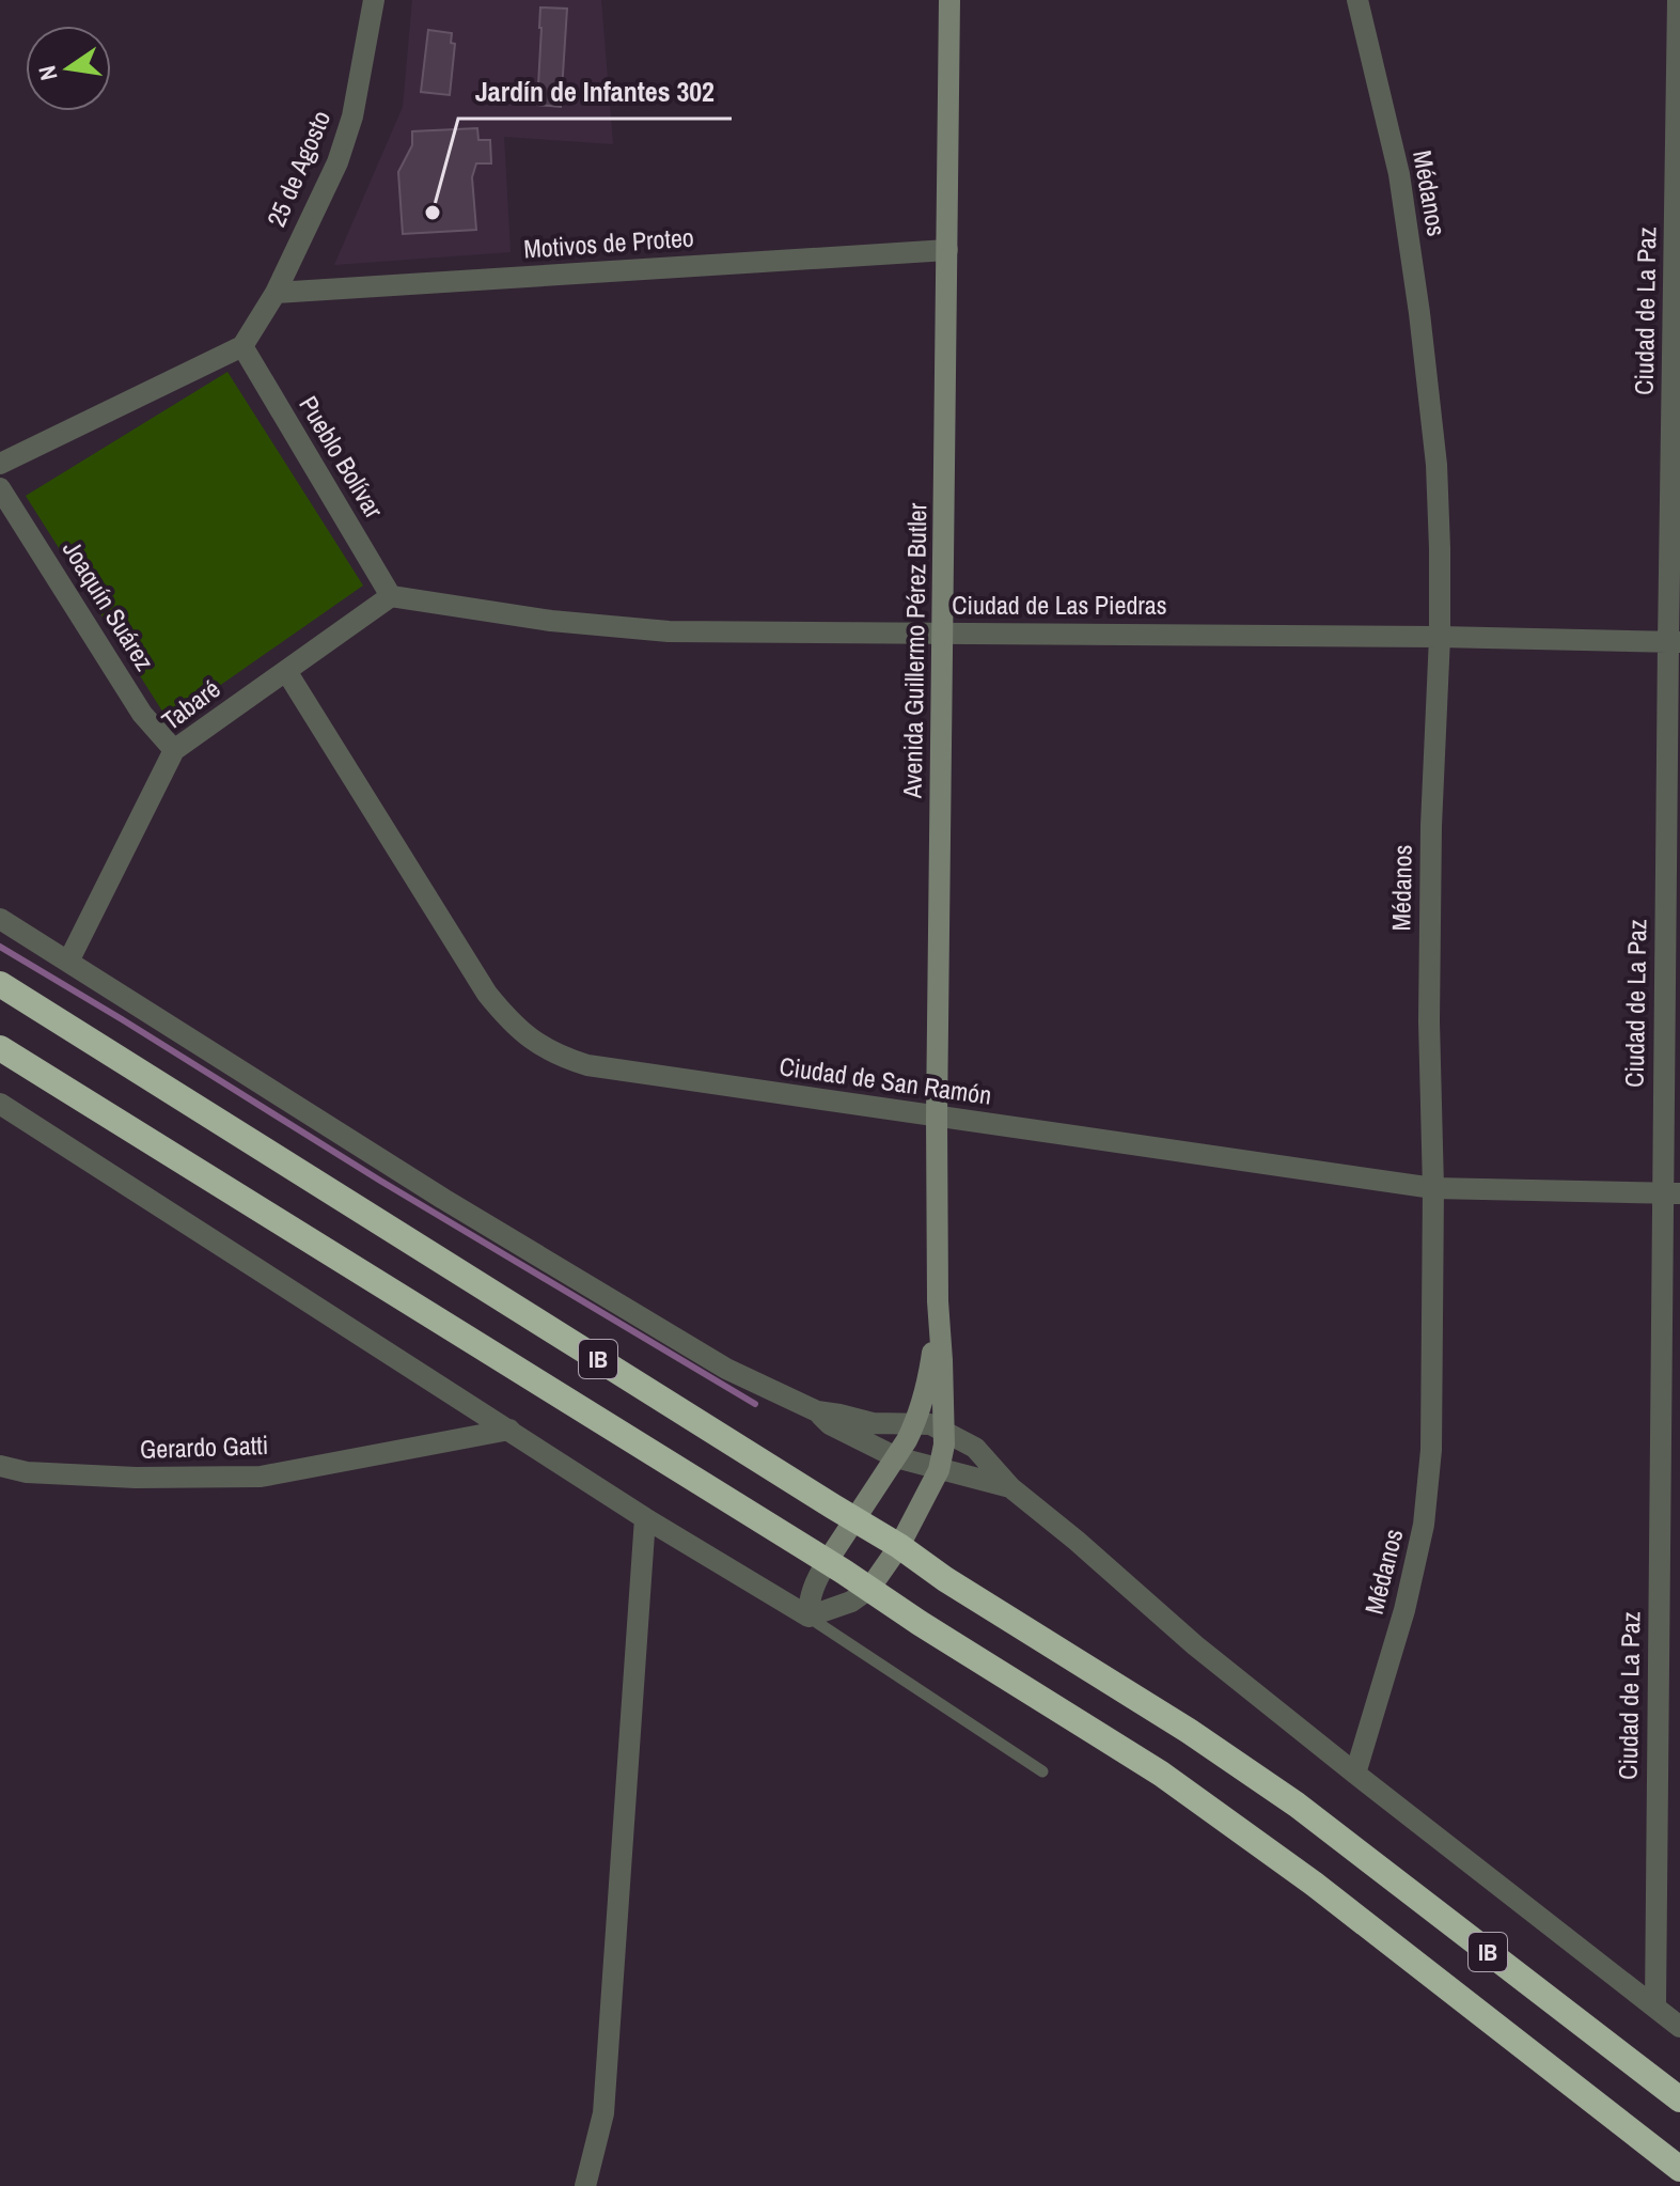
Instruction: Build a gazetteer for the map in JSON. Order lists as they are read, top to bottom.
{
  "streets": {
    "highway": ["IB"],
    "street": [
      "25 de Agosto",
      "Médanos",
      "Motivos de Proteo",
      "Ciudad de La Paz",
      "Pueblo Bolívar",
      "Joaquín Suárez",
      "Ciudad de Las Piedras",
      "Avenida Guillermo Pérez Butler",
      "Tabaré",
      "Ciudad de San Ramón",
      "Gerardo Gatti"
    ]
  },
  "crossings": [
    ["25 de Agosto", "Motivos de Proteo"],
    ["25 de Agosto", "Pueblo Bolívar"],
    ["Médanos", "Ciudad de Las Piedras"],
    ["Médanos", "Ciudad de San Ramón"],
    ["Motivos de Proteo", "Avenida Guillermo Pérez Butler"],
    ["Ciudad de La Paz", "Ciudad de Las Piedras"],
    ["Ciudad de La Paz", "Ciudad de San Ramón"],
    ["Pueblo Bolívar", "Ciudad de Las Piedras"],
    ["Pueblo Bolívar", "Tabaré"],
    ["Joaquín Suárez", "Tabaré"],
    ["Ciudad de Las Piedras", "Avenida Guillermo Pérez Butler"],
    ["Ciudad de Las Piedras", "Tabaré"],
    ["Avenida Guillermo Pérez Butler", "Ciudad de San Ramón"],
    ["Tabaré", "Ciudad de San Ramón"]
  ],
  "places": ["Jardín de Infantes 302"],
  "north": "left"
}
